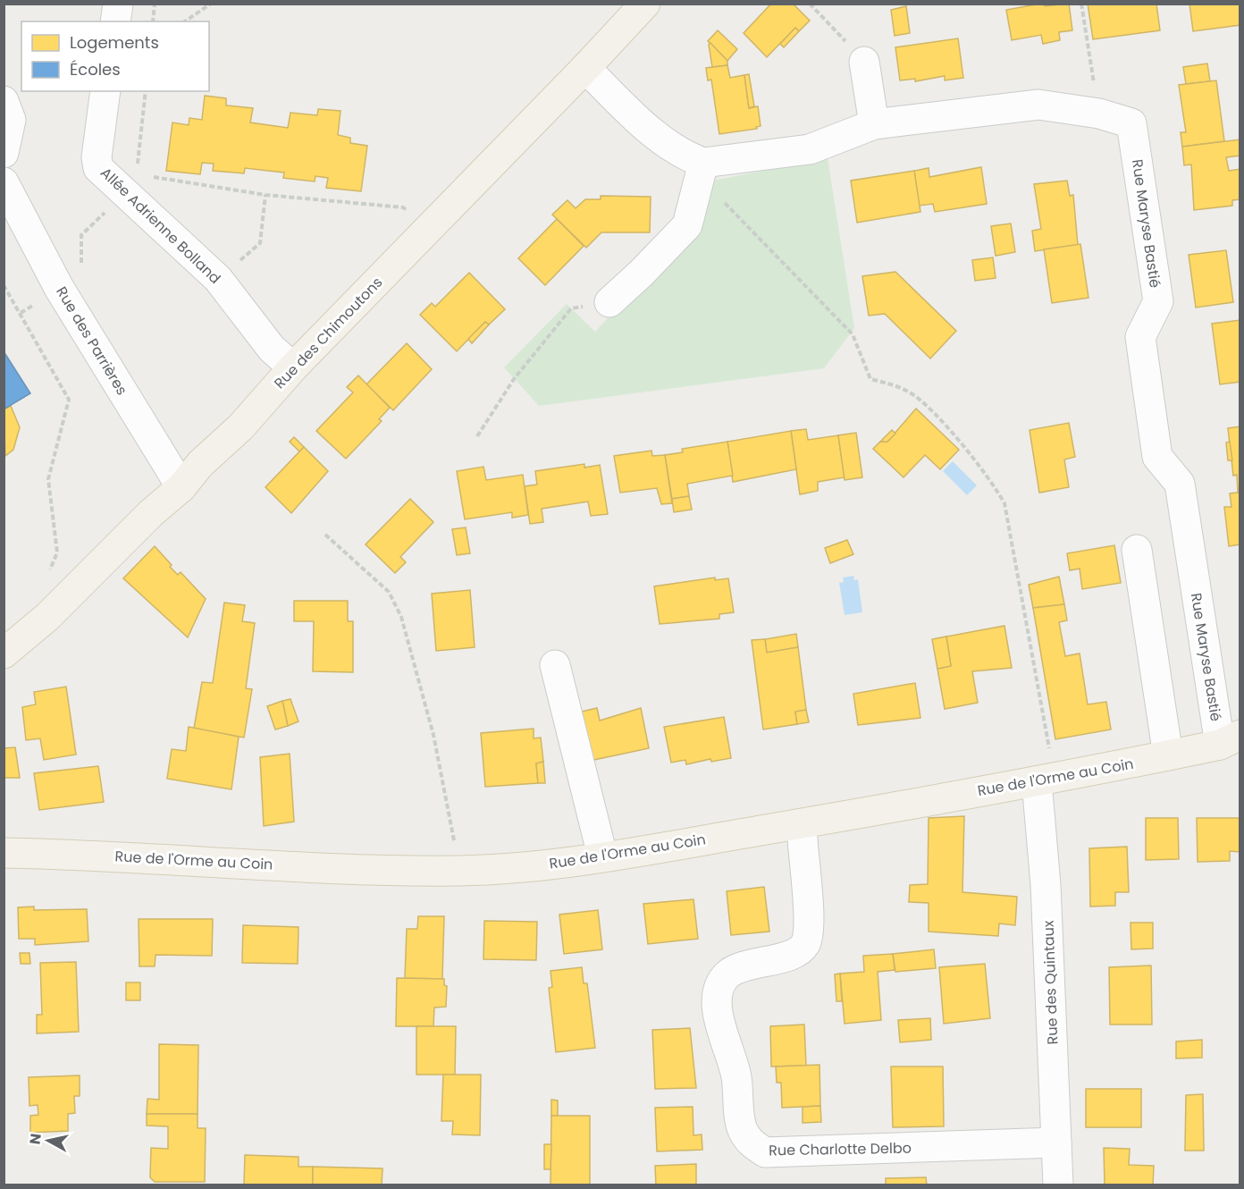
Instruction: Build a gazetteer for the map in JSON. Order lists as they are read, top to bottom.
{
  "streets": {
    "main road": ["Rue des Chimoutons", "Rue de l'Orme au Coin"],
    "street": [
      "Rue Maryse Bastié",
      "Allée Adrienne Bolland",
      "Rue des Parrières",
      "Rue des Quintaux",
      "Rue Charlotte Delbo"
    ]
  },
  "crossings": [
    ["Rue Maryse Bastié", "Rue des Chimoutons"],
    ["Rue Maryse Bastié", "Rue de l'Orme au Coin"],
    ["Allée Adrienne Bolland", "Rue des Chimoutons"],
    ["Rue des Chimoutons", "Rue des Parrières"],
    ["Rue de l'Orme au Coin", "Rue des Quintaux"],
    ["Rue de l'Orme au Coin", "Rue Charlotte Delbo"],
    ["Rue des Quintaux", "Rue Charlotte Delbo"]
  ],
  "legend": ["Logements", "Écoles"],
  "north": "left"
}
